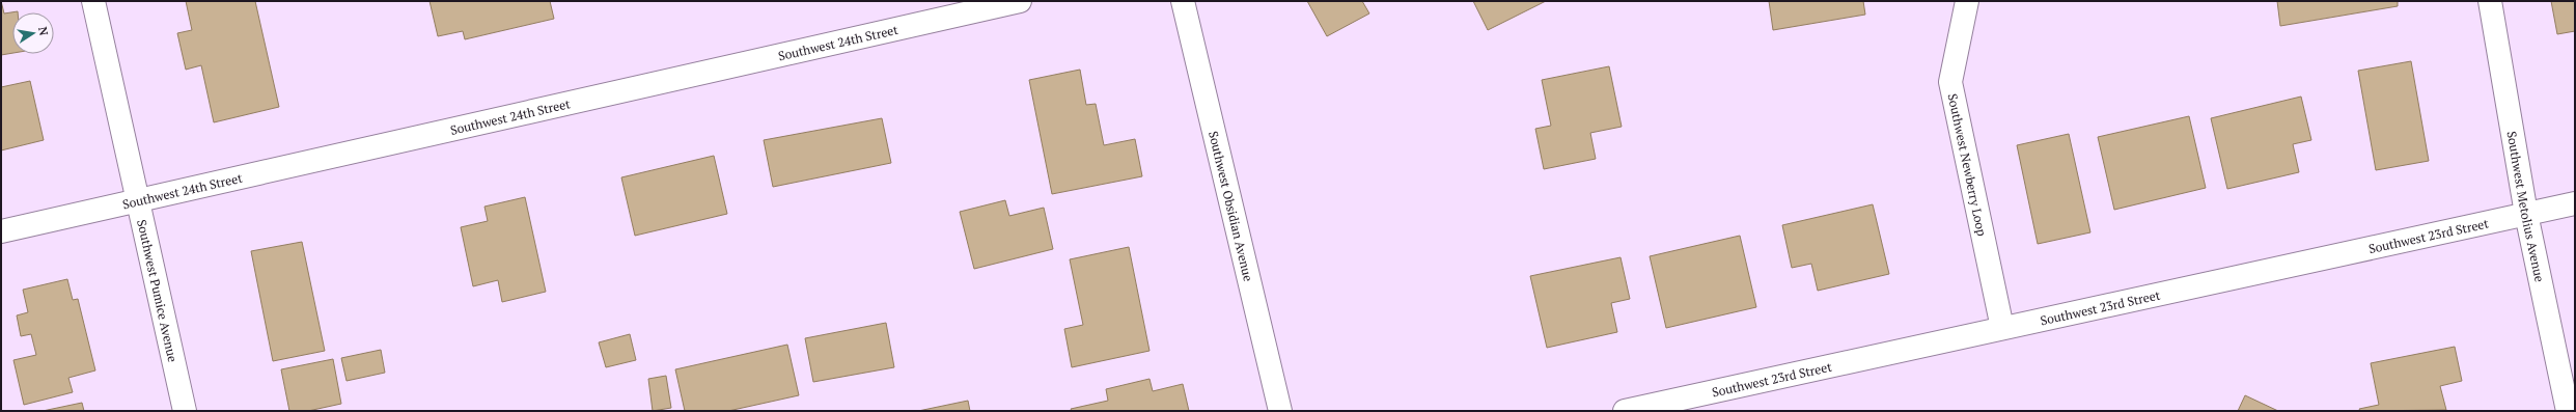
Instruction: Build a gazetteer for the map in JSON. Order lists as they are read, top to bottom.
{
  "streets": {
    "street": [
      "Southwest 24th Street",
      "Southwest Newberry Loop",
      "Southwest Obsidian Avenue",
      "Southwest Metolius Avenue",
      "Southwest 23rd Street",
      "Southwest Pumice Avenue"
    ]
  },
  "crossings": [
    ["Southwest 24th Street", "Southwest Pumice Avenue"],
    ["Southwest Newberry Loop", "Southwest 23rd Street"],
    ["Southwest Metolius Avenue", "Southwest 23rd Street"]
  ],
  "north": "right"
}
